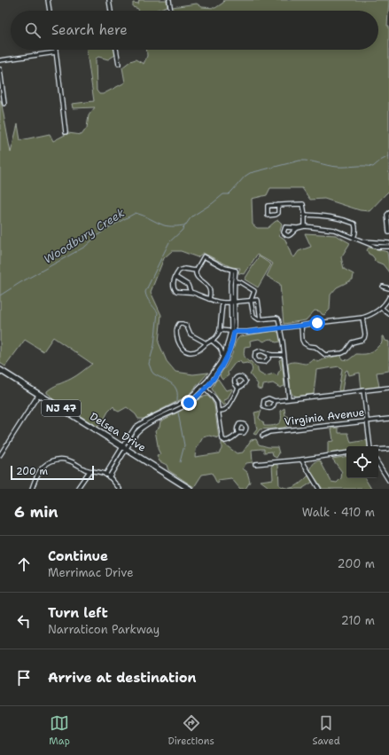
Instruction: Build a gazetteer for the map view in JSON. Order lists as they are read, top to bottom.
{
  "streets": {
    "main road": ["NJ 47", "Delsea Drive"],
    "street": ["Virginia Avenue"]
  },
  "water": ["Woodbury Creek"],
  "scale_bar": "200 m",
  "page": {
    "search": "Search here",
    "scale": "200 m",
    "heading": ["6 min", "Walk · 410 m"],
    "list": [
      ["Continue", "Merrimac Drive", "200 m"],
      ["Turn left", "Narraticon Parkway", "210 m"],
      "Arrive at destination"
    ],
    "nav": ["Map", "Directions", "Saved"]
  }
}
